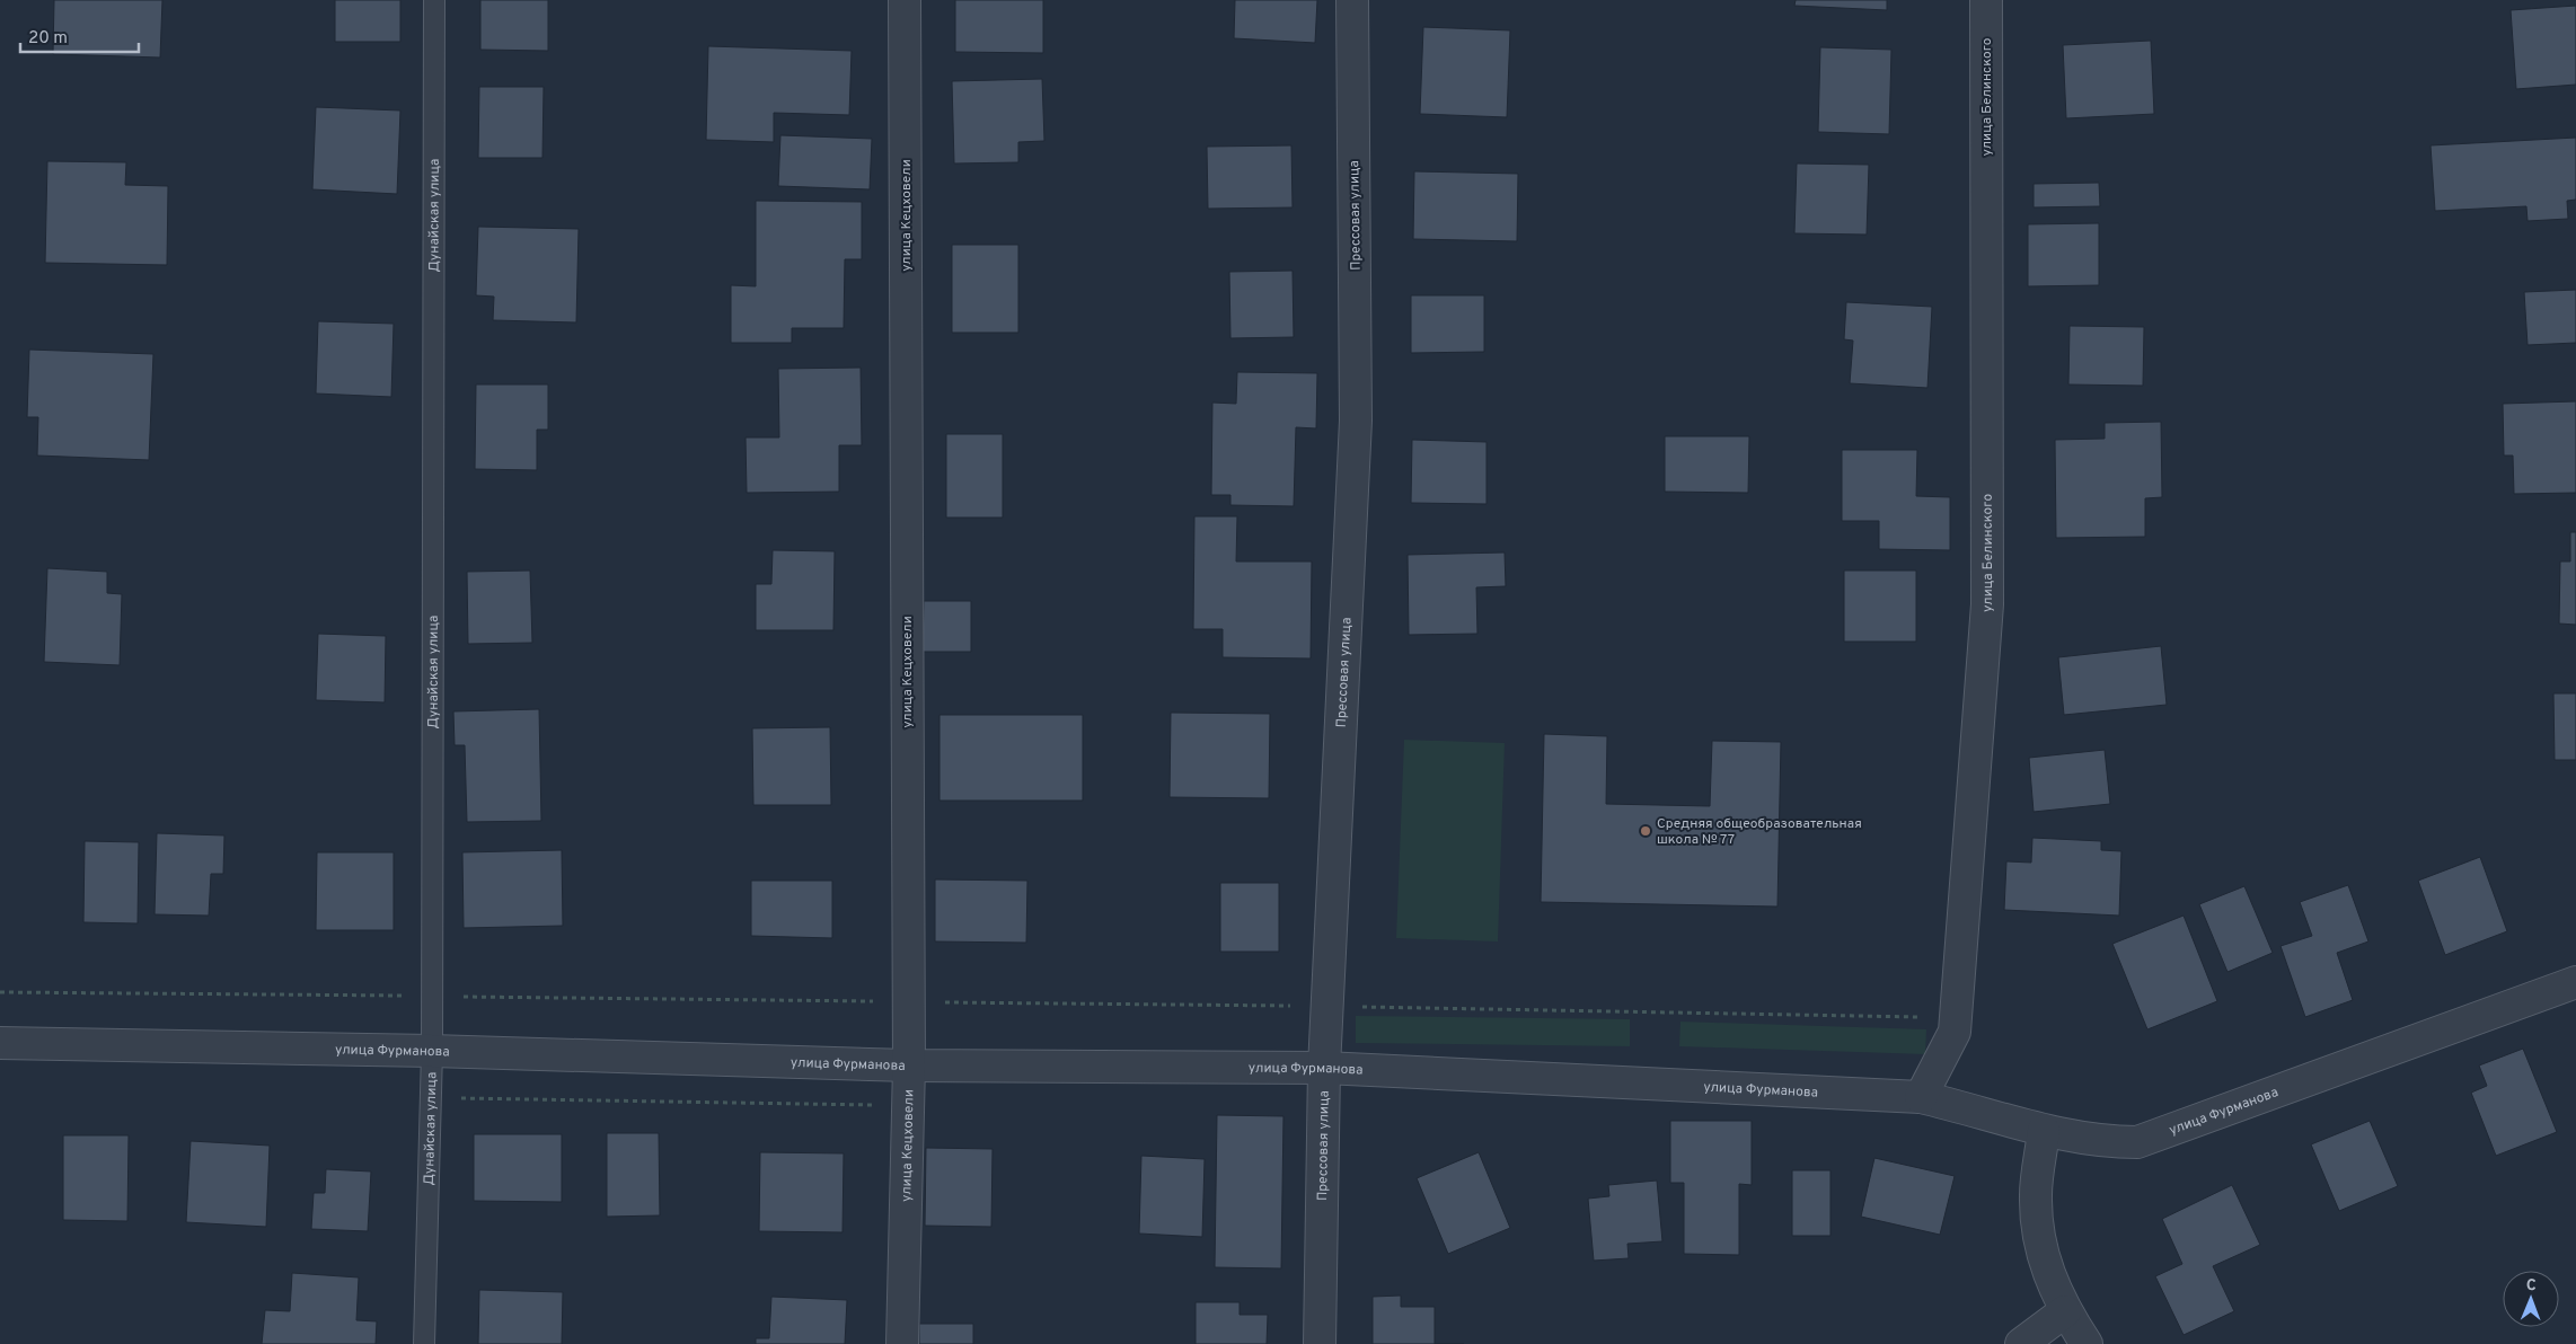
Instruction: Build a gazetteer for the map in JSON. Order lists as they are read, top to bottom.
{
  "streets": {
    "street": [
      "улица Белинского",
      "улица Кецховели",
      "Прессовая улица",
      "улица Фурманова"
    ],
    "lane": ["Дунайская улица"]
  },
  "crossings": [
    ["улица Белинского", "улица Фурманова"],
    ["Дунайская улица", "улица Фурманова"],
    ["улица Кецховели", "улица Фурманова"],
    ["Прессовая улица", "улица Фурманова"]
  ],
  "places": ["Средняя общеобразовательная школа № 77"],
  "scale_bar": "20 m",
  "north": "top"
}
